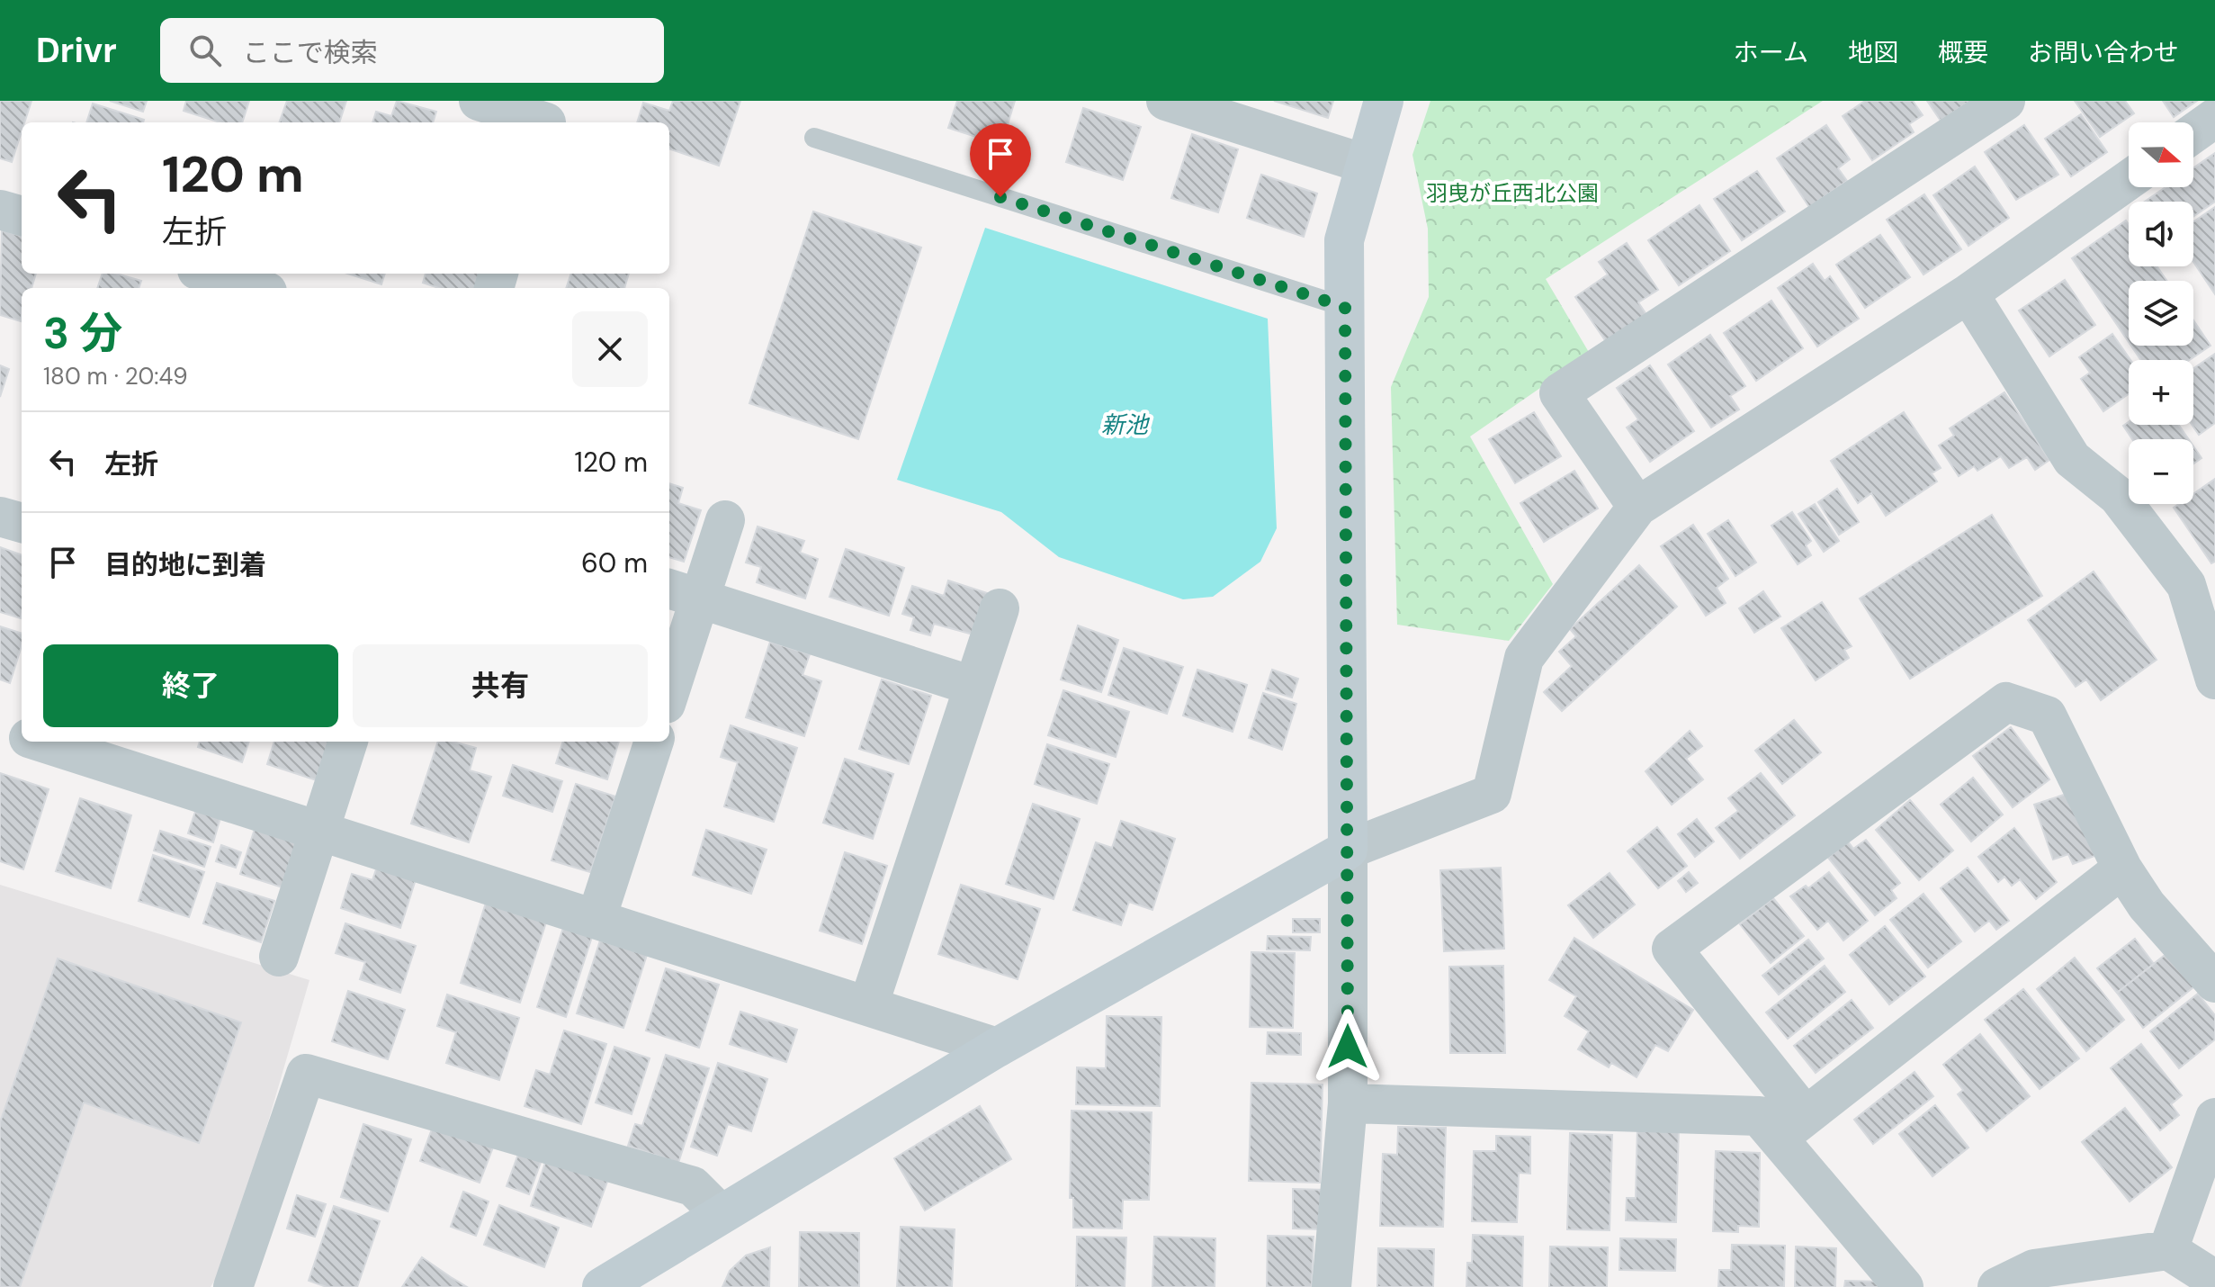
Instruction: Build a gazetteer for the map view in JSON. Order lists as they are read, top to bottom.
{
  "water": ["新池"],
  "parks": ["羽曳が丘西北公園"],
  "north": "right",
  "page": {
    "header": "Drivr",
    "search": "ここで検索",
    "nav": [
      "ホーム",
      "地図",
      "概要",
      "お問い合わせ"
    ],
    "map_buttons": ["+", "−"],
    "turn": ["120 m", "左折"],
    "heading": ["3 分", "180 m · 20:49"],
    "list": [
      {
        "name": "左折",
        "value": "120 m"
      },
      {
        "name": "目的地に到着",
        "value": "60 m"
      }
    ],
    "buttons": ["終了", "共有"]
  }
}
